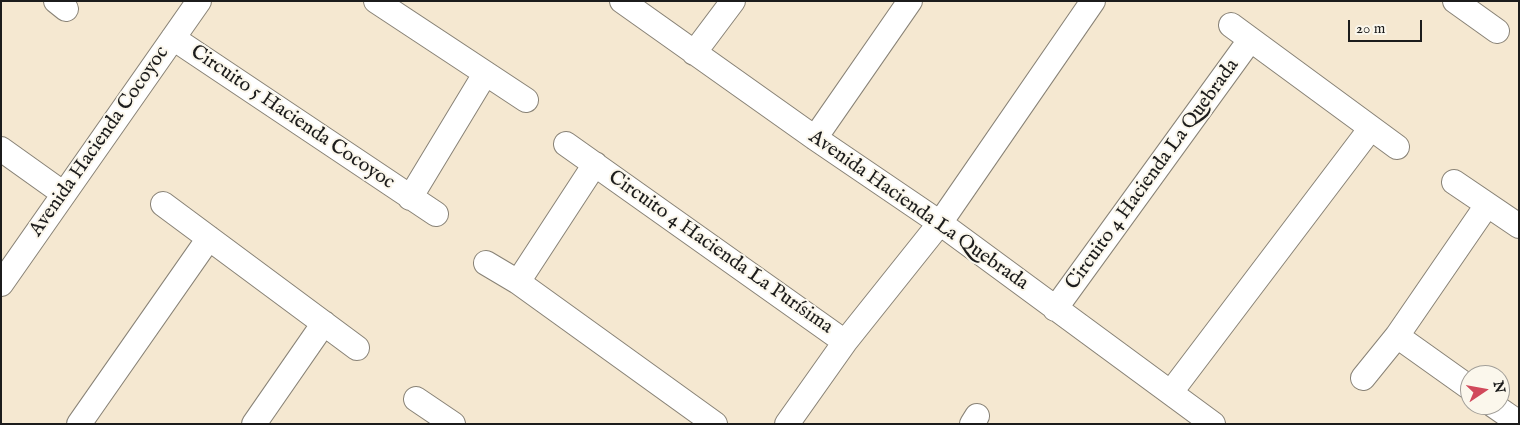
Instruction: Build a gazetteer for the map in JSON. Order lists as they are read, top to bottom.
{
  "streets": {
    "street": [
      "Circuito 5 Hacienda Cocoyoc",
      "Avenida Hacienda Cocoyoc",
      "Circuito 4 Hacienda La Quebrada",
      "Avenida Hacienda La Quebrada",
      "Circuito 4 Hacienda La Purísima"
    ]
  },
  "crossings": [
    ["Circuito 5 Hacienda Cocoyoc", "Avenida Hacienda Cocoyoc"],
    ["Circuito 4 Hacienda La Quebrada", "Avenida Hacienda La Quebrada"]
  ],
  "scale_bar": "20 m",
  "north": "right"
}
